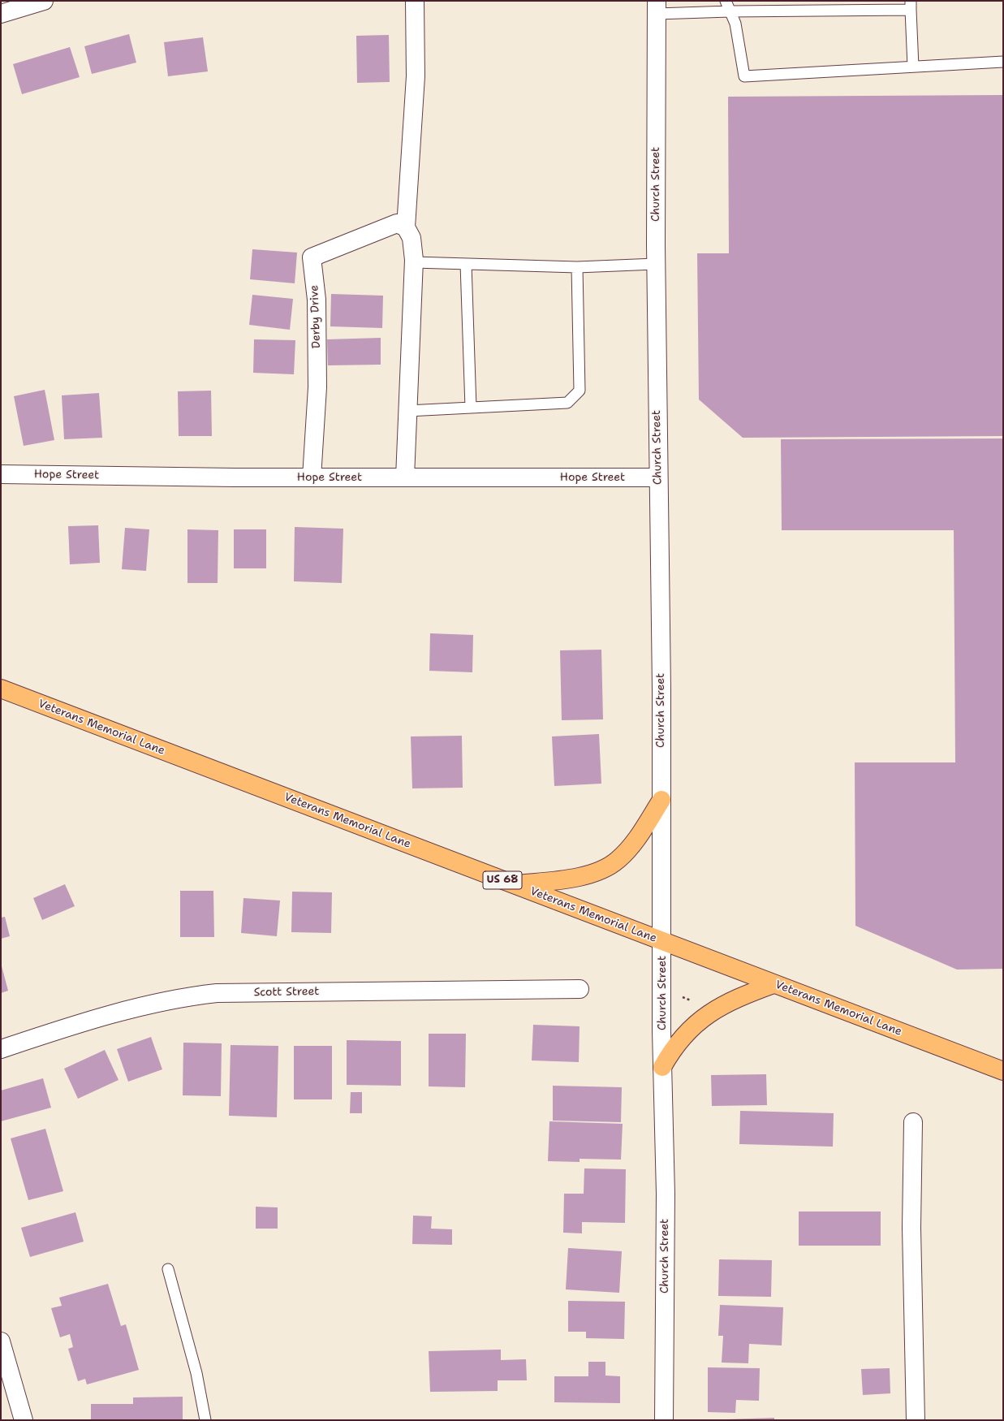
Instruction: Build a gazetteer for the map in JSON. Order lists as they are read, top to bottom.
{
  "streets": {
    "main road": ["Veterans Memorial Lane", "US 68"],
    "street": [
      "Church Street",
      "Derby Drive",
      "Hope Street",
      "Scott Street"
    ]
  },
  "crossings": [
    ["Church Street", "Hope Street"],
    ["Church Street", "Veterans Memorial Lane"],
    ["Derby Drive", "Hope Street"]
  ]
}
